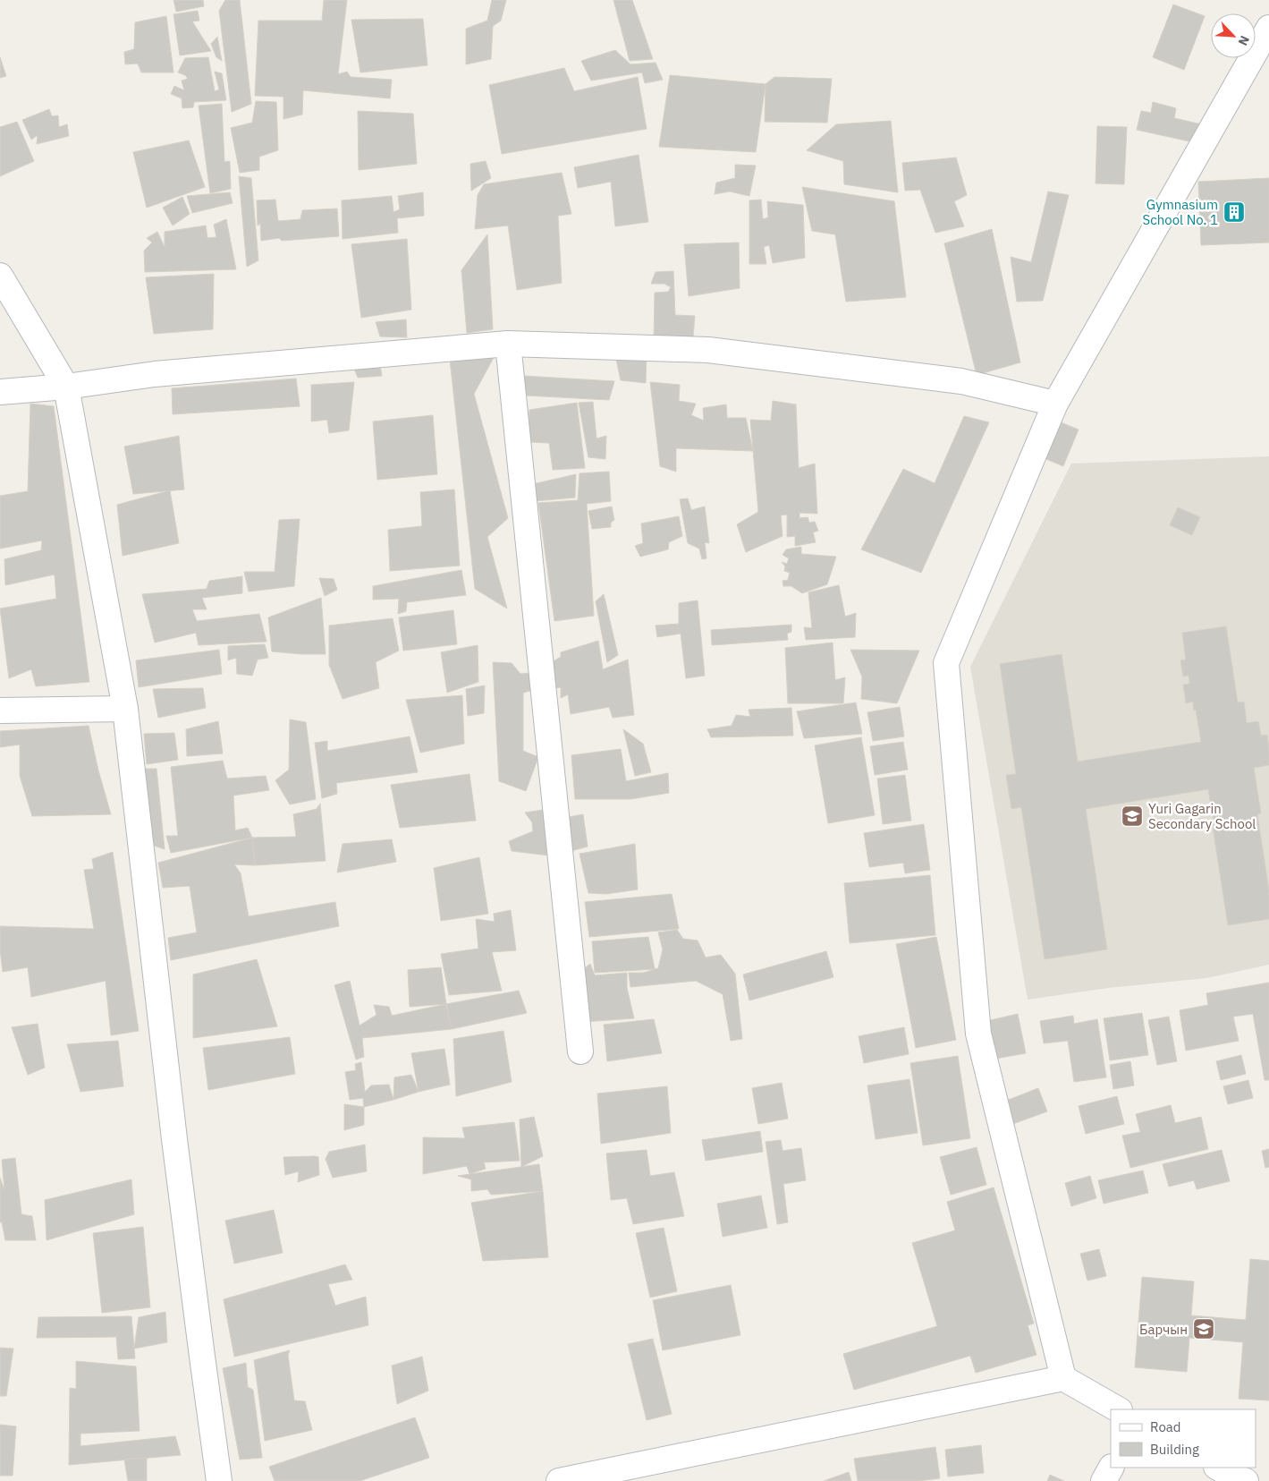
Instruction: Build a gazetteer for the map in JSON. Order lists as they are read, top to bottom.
{
  "places": {
    "building": ["Gymnasium School No. 1"],
    "school or university": ["Yuri Gagarin Secondary School", "Барчын"]
  },
  "legend": ["Road", "Building"],
  "north": "bottom right"
}
